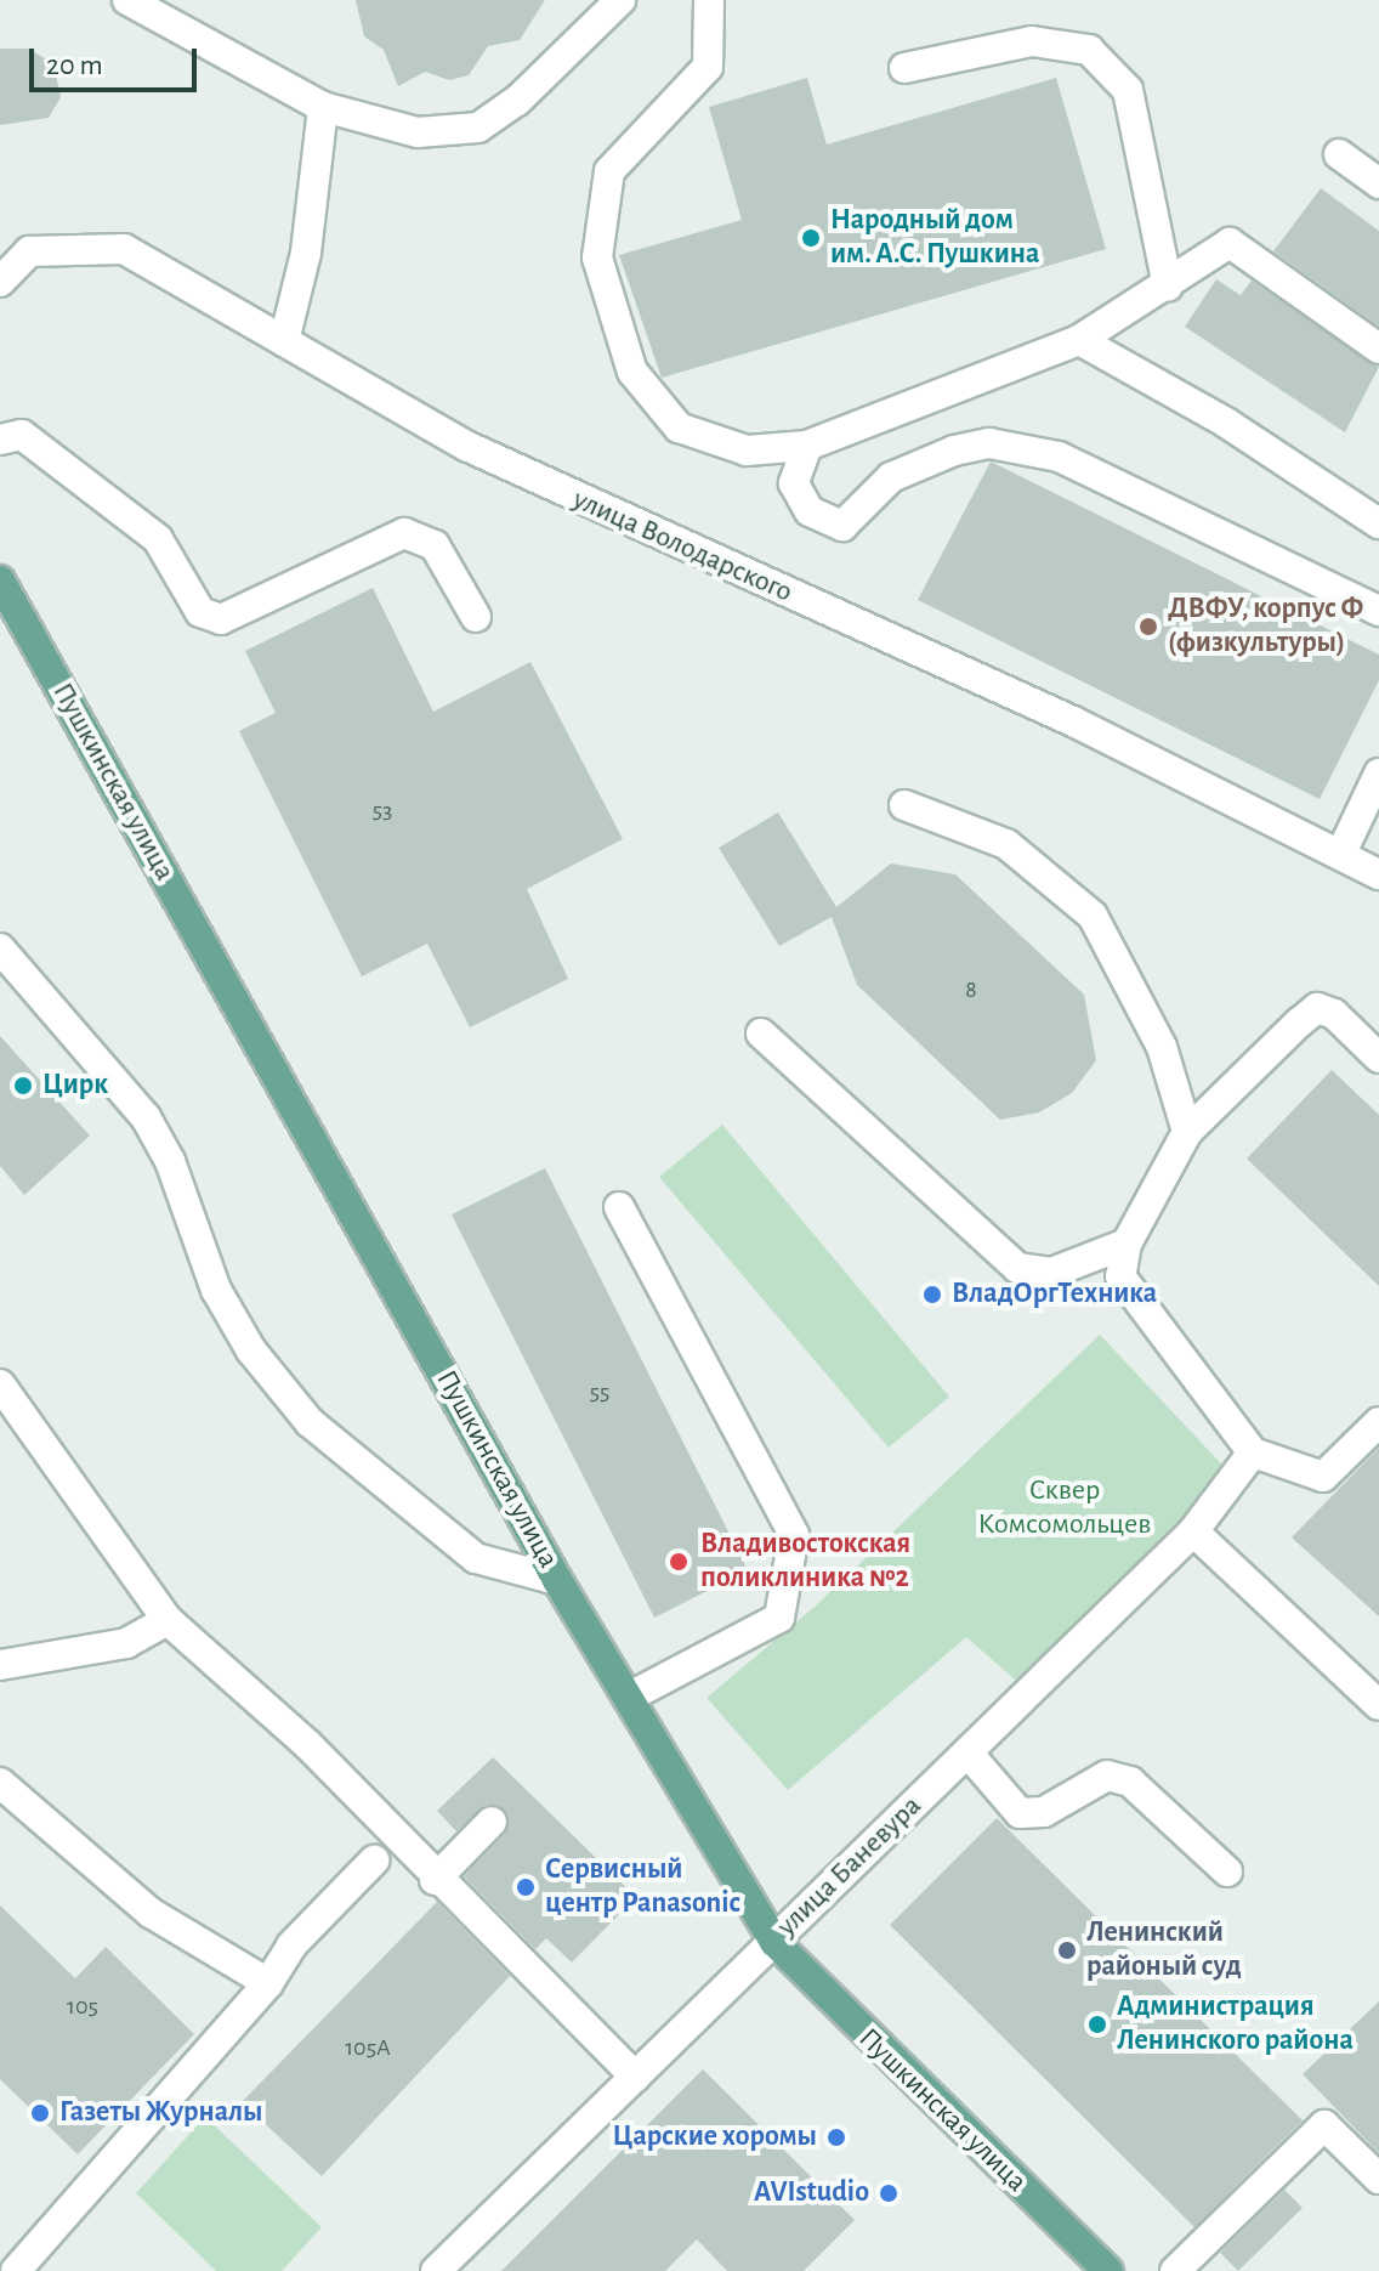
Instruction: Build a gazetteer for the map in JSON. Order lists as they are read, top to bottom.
{
  "streets": {
    "main road": ["Пушкинская улица"],
    "street": ["улица Володарского", "улица Баневура"]
  },
  "crossings": [
    ["Пушкинская улица", "улица Баневура"]
  ],
  "parks": ["Сквер Комсомольцев"],
  "places": [
    "Народный дом им. А.С. Пушкина",
    "ДВФУ, корпус Ф (физкультуры)",
    "Цирк",
    "ВладОргТехника",
    "Владивостокская поликлиника №2",
    "Сервисный центр Panasonic",
    "Ленинский районый суд",
    "Администрация Ленинского района",
    "Газеты Журналы",
    "Царские хоромы",
    "AVIstudio"
  ],
  "house_numbers": [
    "53",
    "8",
    "55",
    "105",
    "105А"
  ],
  "scale_bar": "20 m"
}
